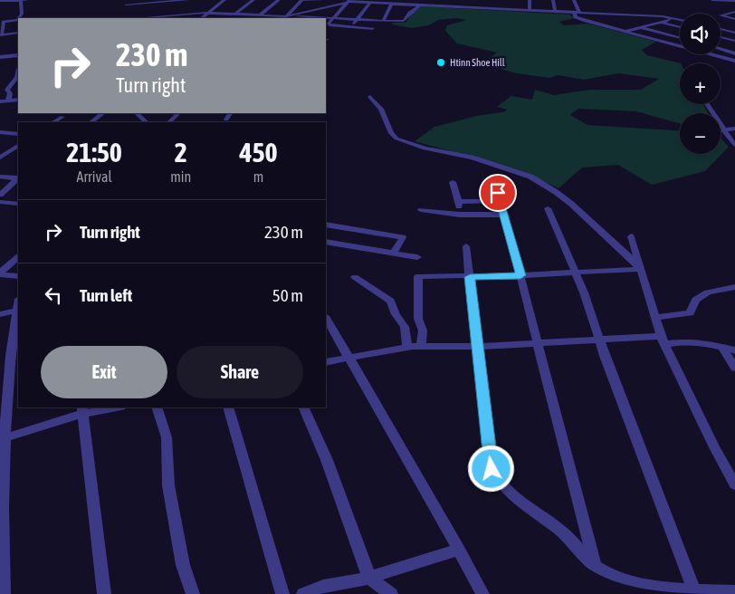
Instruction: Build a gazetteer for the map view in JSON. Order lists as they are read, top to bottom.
{
  "places": ["Htinn Shoe Hill"],
  "page": {
    "map_buttons": ["+", "−"],
    "turn": ["230 m", "Turn right"],
    "eta": [
      "21:50",
      "Arrival",
      "2",
      "min",
      "450",
      "m"
    ],
    "list": [
      {
        "name": "Turn right",
        "value": "230 m"
      },
      {
        "name": "Turn left",
        "value": "50 m"
      }
    ],
    "buttons": ["Exit", "Share"]
  }
}
